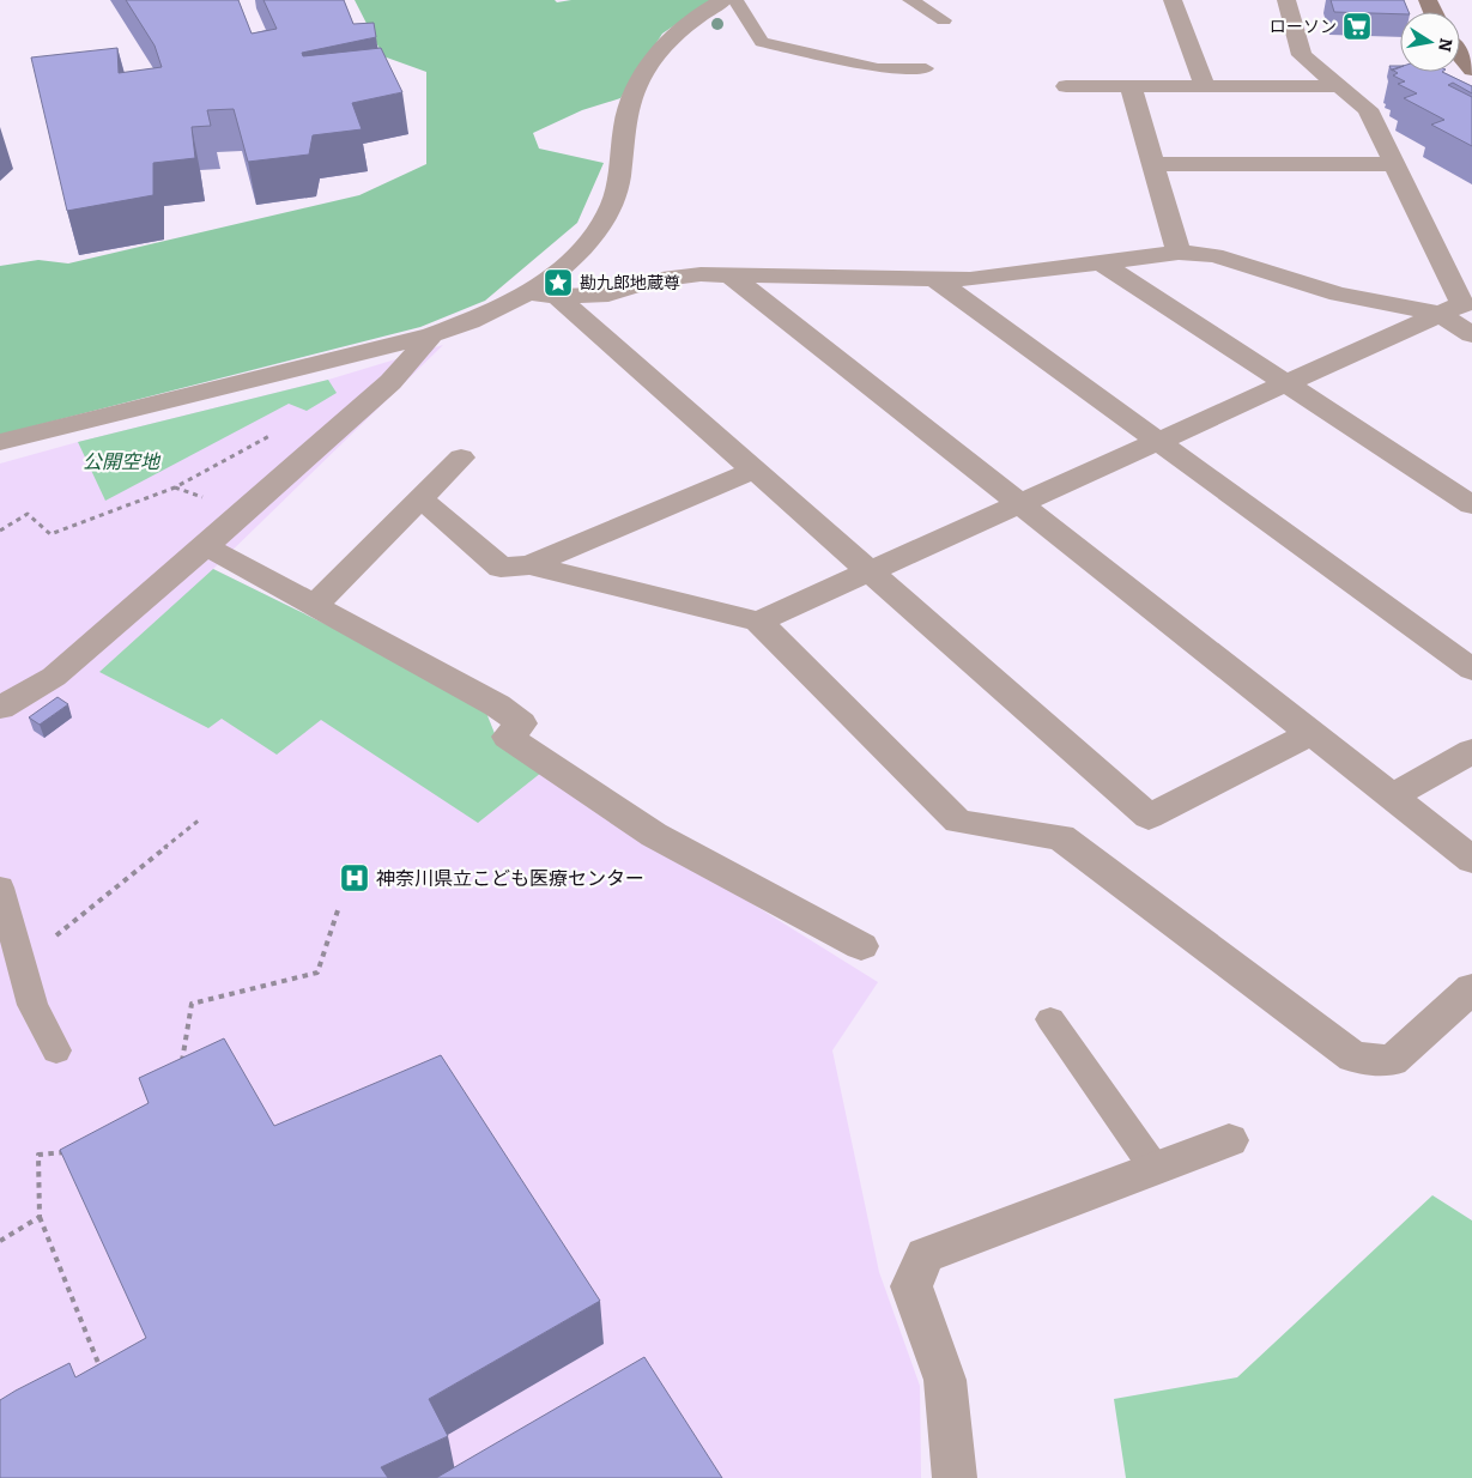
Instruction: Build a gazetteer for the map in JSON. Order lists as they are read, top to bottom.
{
  "parks": ["公開空地"],
  "places": {
    "supermarket": ["ローソン"],
    "place": ["勘九郎地蔵尊"],
    "hospital": ["神奈川県立こども医療センター"]
  },
  "north": "right"
}
